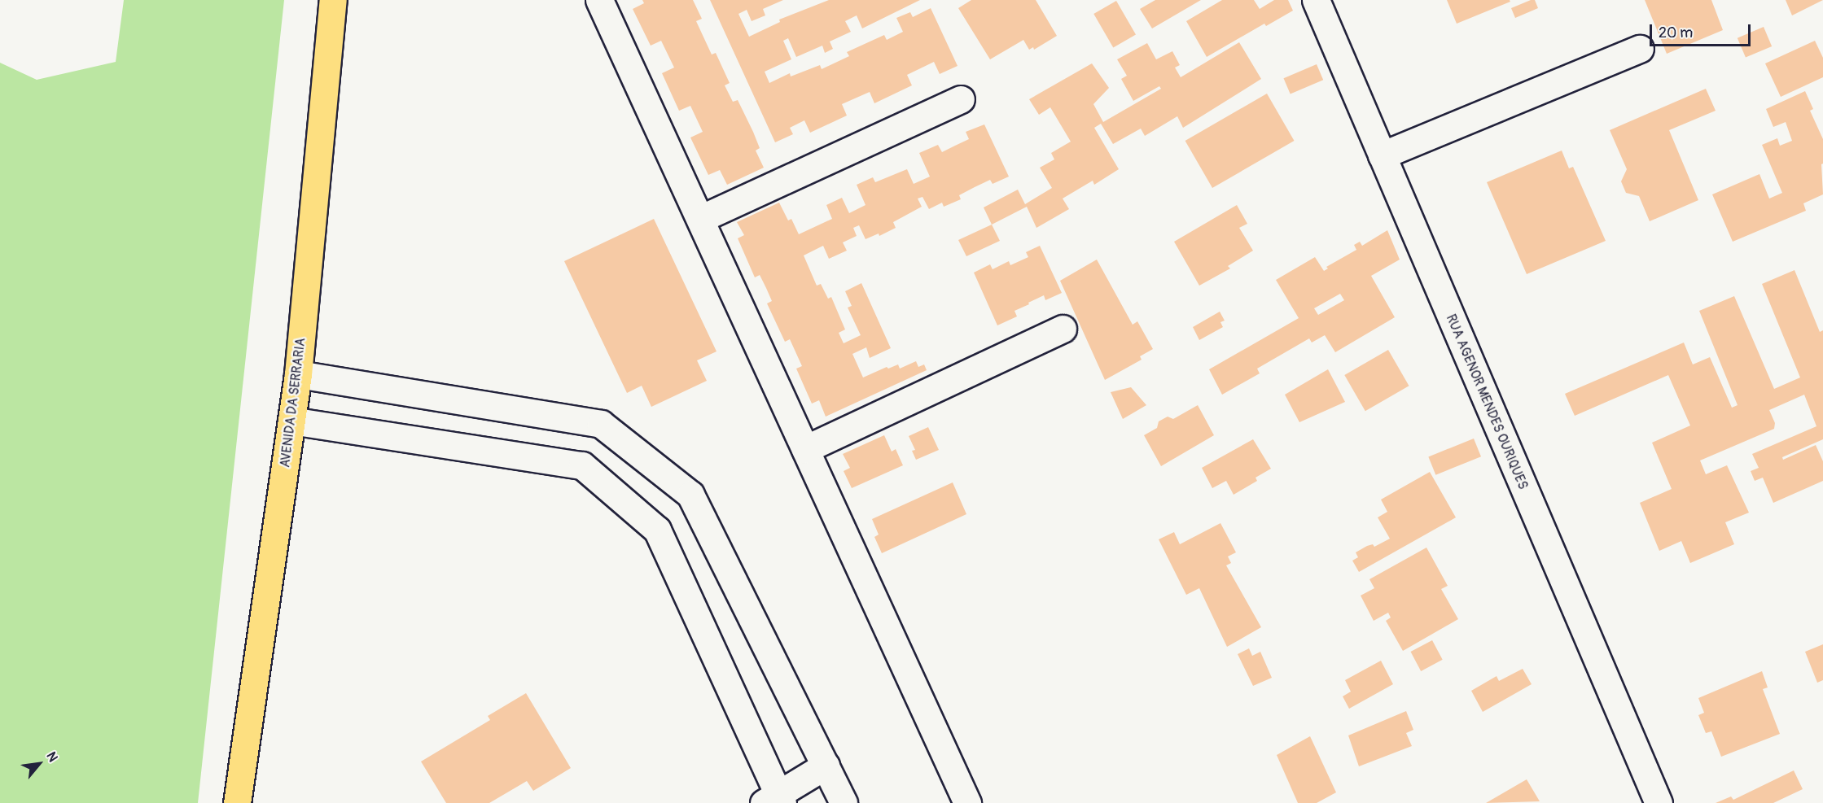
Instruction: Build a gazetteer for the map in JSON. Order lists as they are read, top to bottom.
{
  "streets": {
    "main road": ["AVENIDA DA SERRARIA"],
    "street": ["RUA AGENOR MENDES OURIQUES"]
  },
  "scale_bar": "20 m",
  "north": "top right"
}
